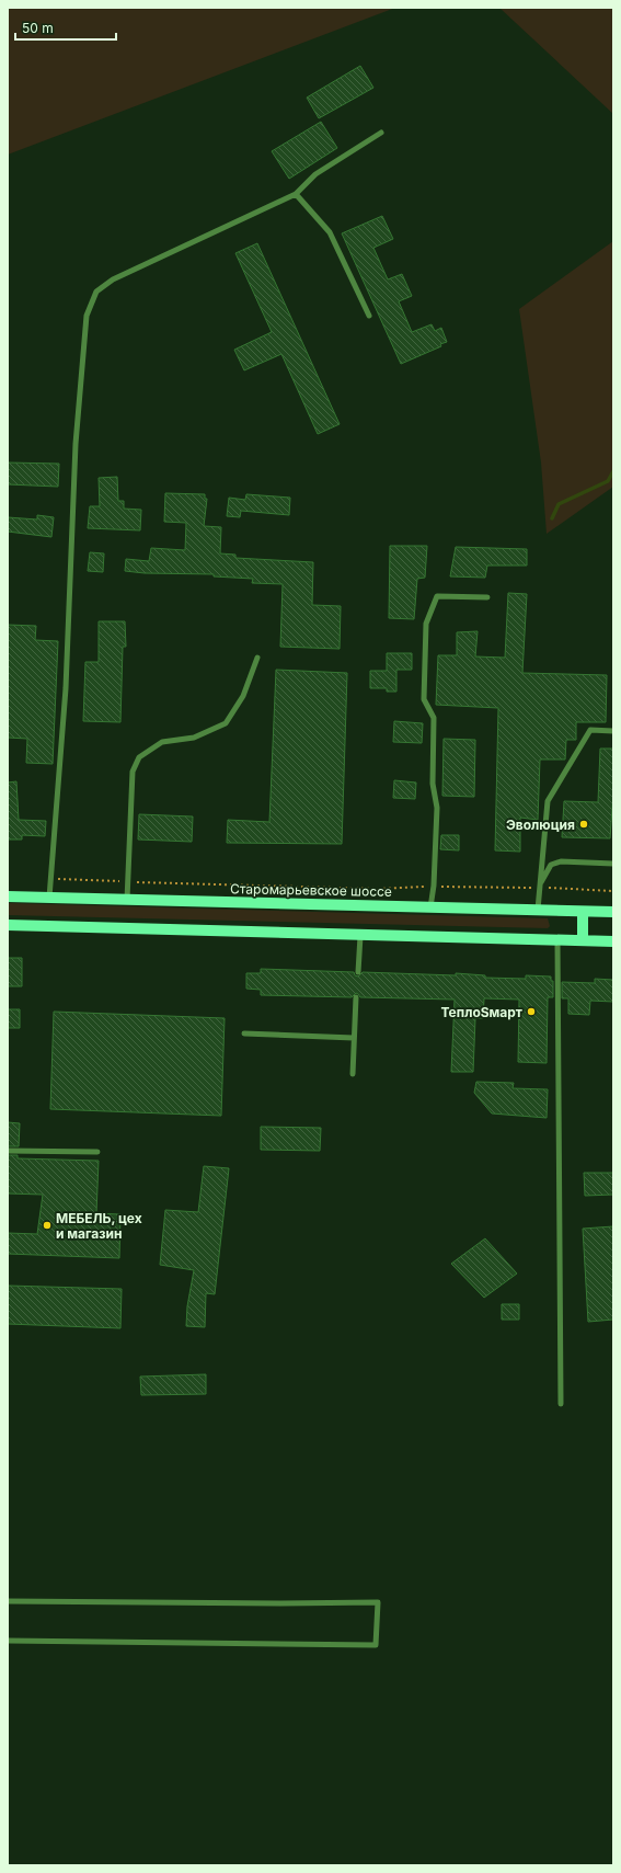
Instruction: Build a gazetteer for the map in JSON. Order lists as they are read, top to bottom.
{
  "streets": {
    "main road": ["Старомарьевское шоссе"]
  },
  "places": ["Эволюция", "ТеплоSмарт", "МЕБЕЛЬ, цех и магазин"],
  "scale_bar": "50 m"
}
